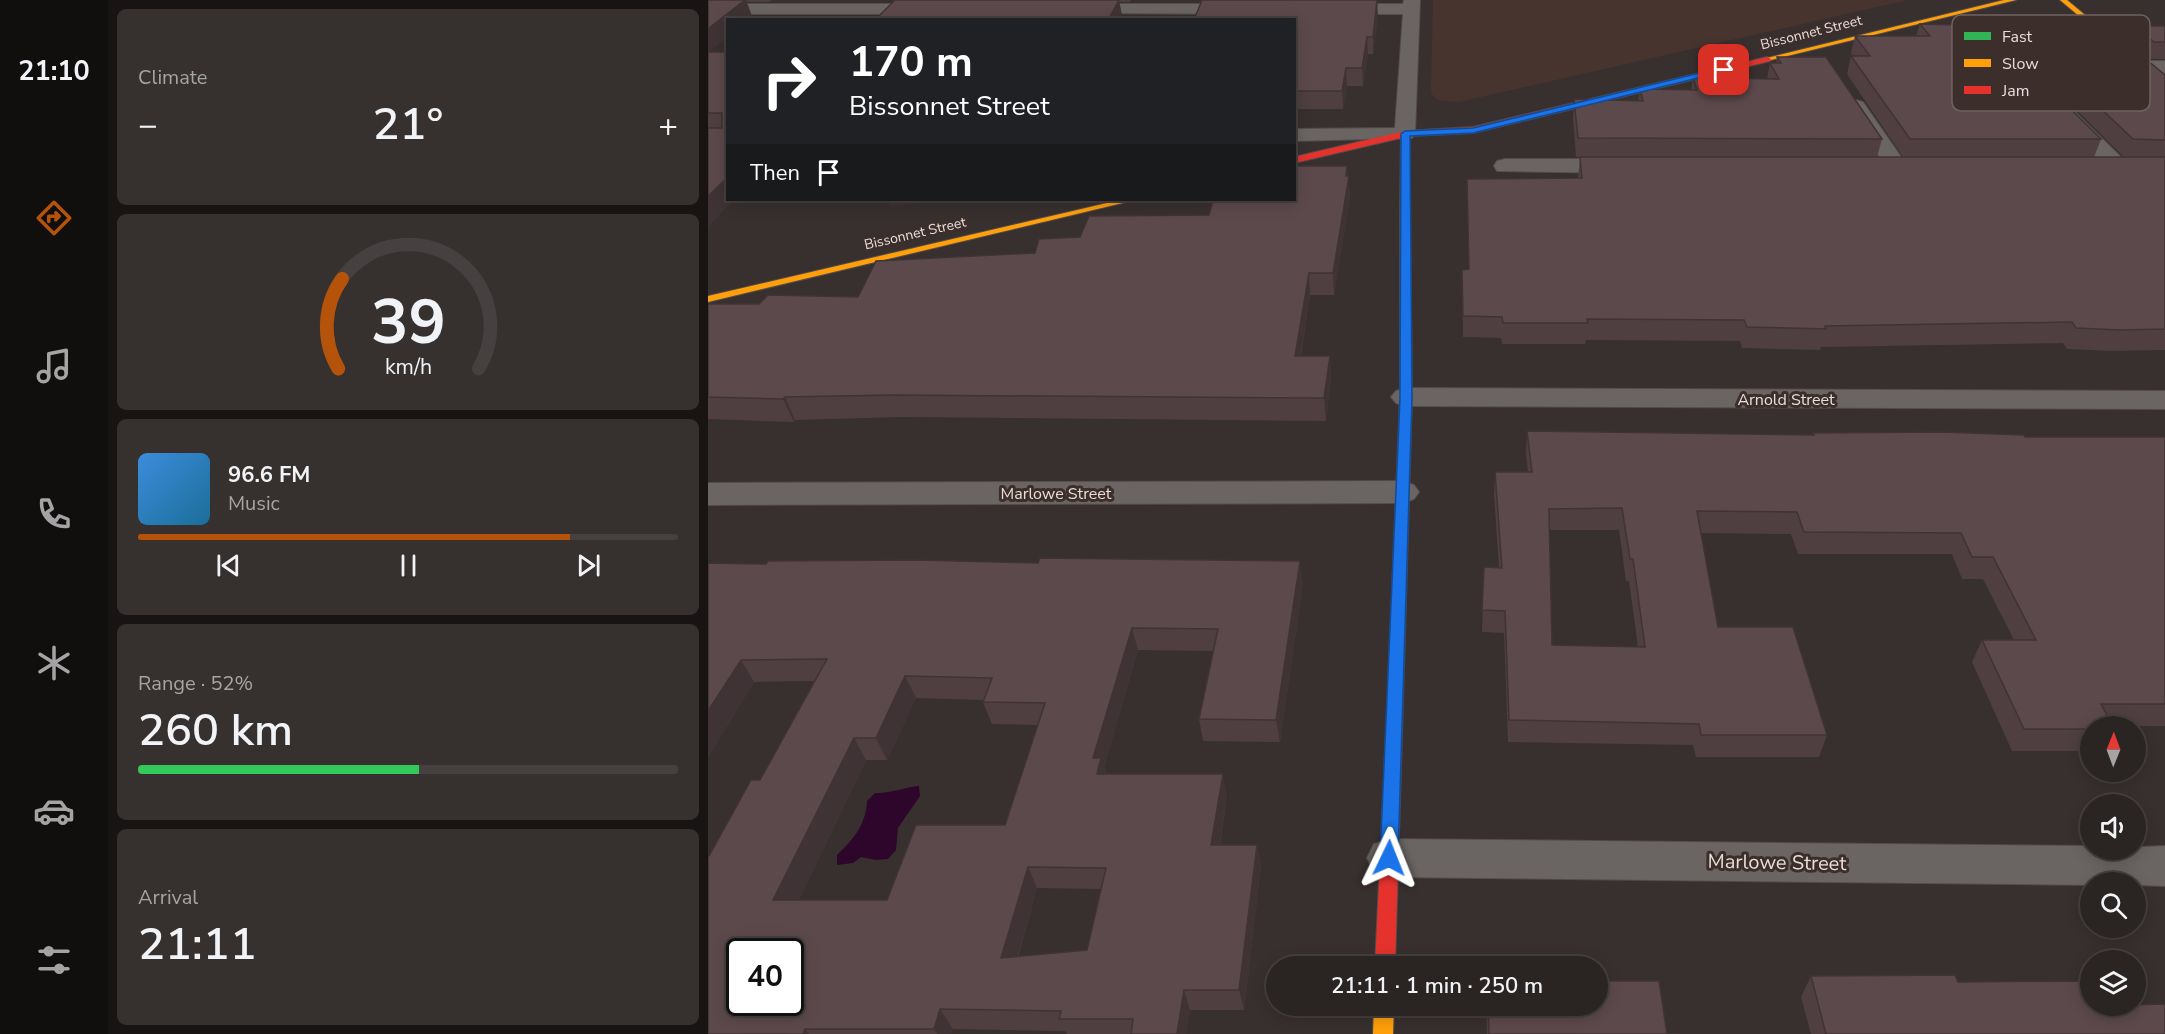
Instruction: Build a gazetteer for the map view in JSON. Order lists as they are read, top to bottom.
{
  "streets": {
    "main road": ["Bissonnet Street"],
    "street": ["Arnold Street", "Marlowe Street"]
  },
  "legend": ["Fast", "Slow", "Jam"],
  "north": "top",
  "page": {
    "tabs": "21:10",
    "tile": [
      "Climate",
      ["Range · 52%", "260 km"],
      ["Arrival", "21:11"]
    ],
    "turn": ["170 m", "Bissonnet Street"],
    "heat": ["−", "21°", "+"],
    "then": "Then",
    "song": ["96.6 FM", "Music"],
    "limit": "40",
    "trip": "21:11 · 1 min · 250 m",
    "gauge": ["39", "km/h"]
  }
}
